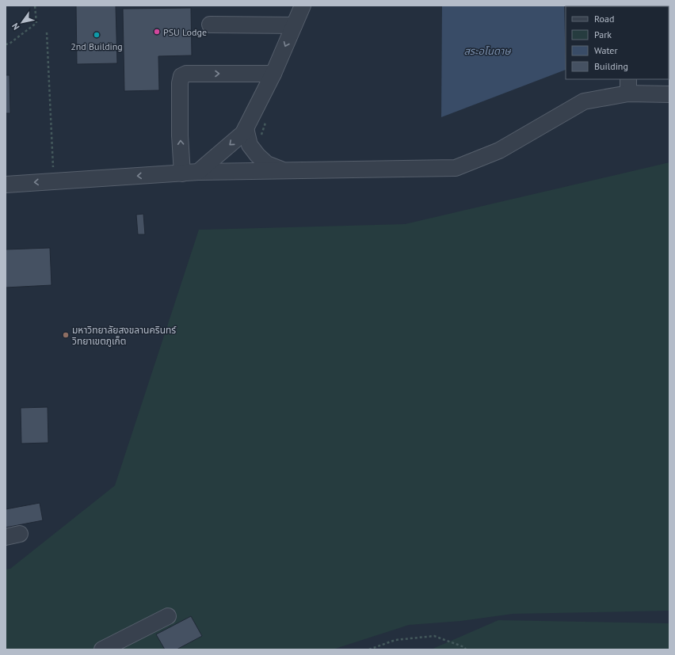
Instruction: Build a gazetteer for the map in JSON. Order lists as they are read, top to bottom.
{
  "water": ["สระอโนดาษ"],
  "places": ["PSU Lodge", "2nd Building", "มหาวิทยาลัยสงขลานครินทร์ วิทยาเขตภูเก็ต"],
  "legend": [
    "Road",
    "Park",
    "Water",
    "Building"
  ],
  "north": "bottom left"
}
